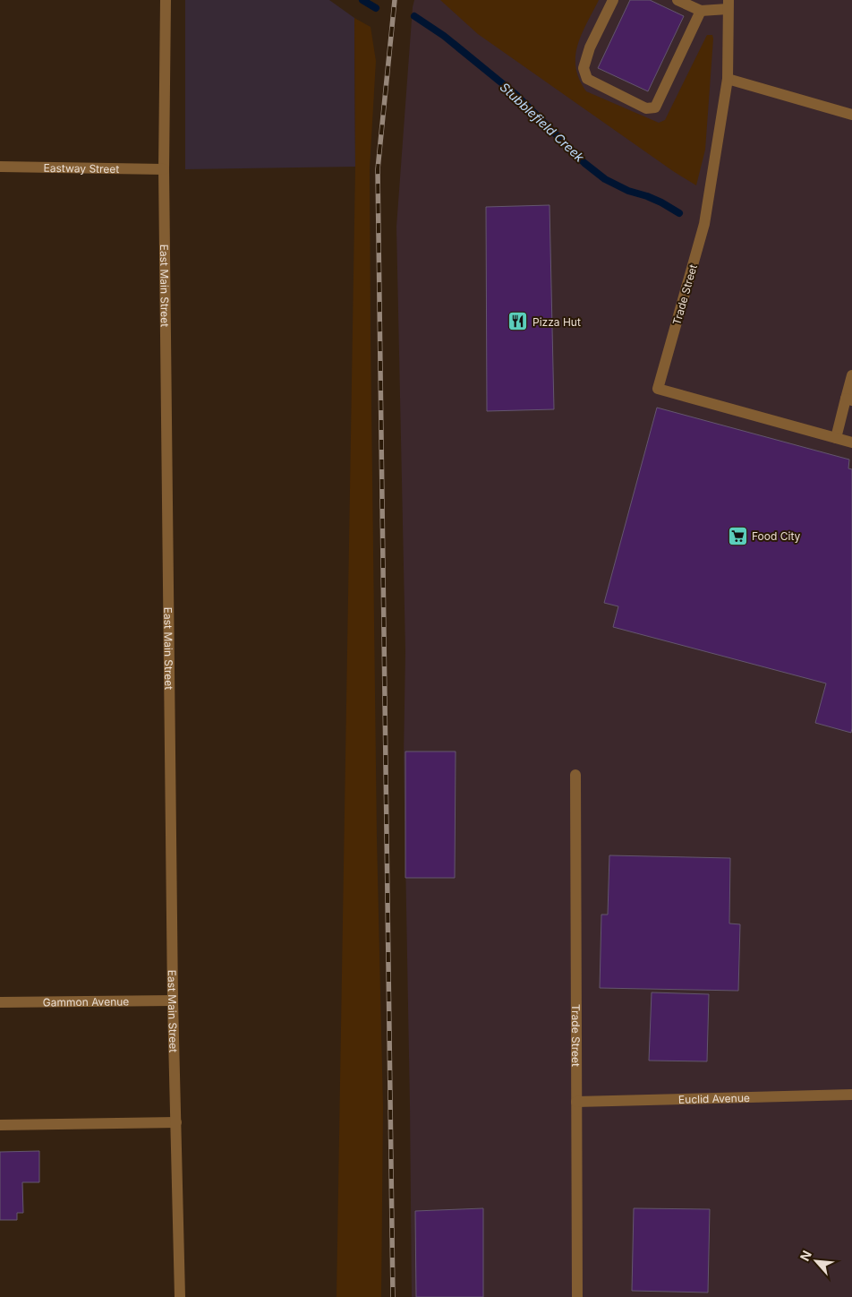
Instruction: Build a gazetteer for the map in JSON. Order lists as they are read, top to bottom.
{
  "streets": {
    "street": [
      "Eastway Street",
      "East Main Street",
      "Trade Street",
      "Gammon Avenue",
      "Euclid Avenue"
    ]
  },
  "crossings": [
    ["Eastway Street", "East Main Street"],
    ["East Main Street", "Gammon Avenue"],
    ["Trade Street", "Euclid Avenue"]
  ],
  "water": ["Stubblefield Creek"],
  "places": {
    "restaurant": ["Pizza Hut"],
    "supermarket": ["Food City"]
  },
  "north": "top left"
}
